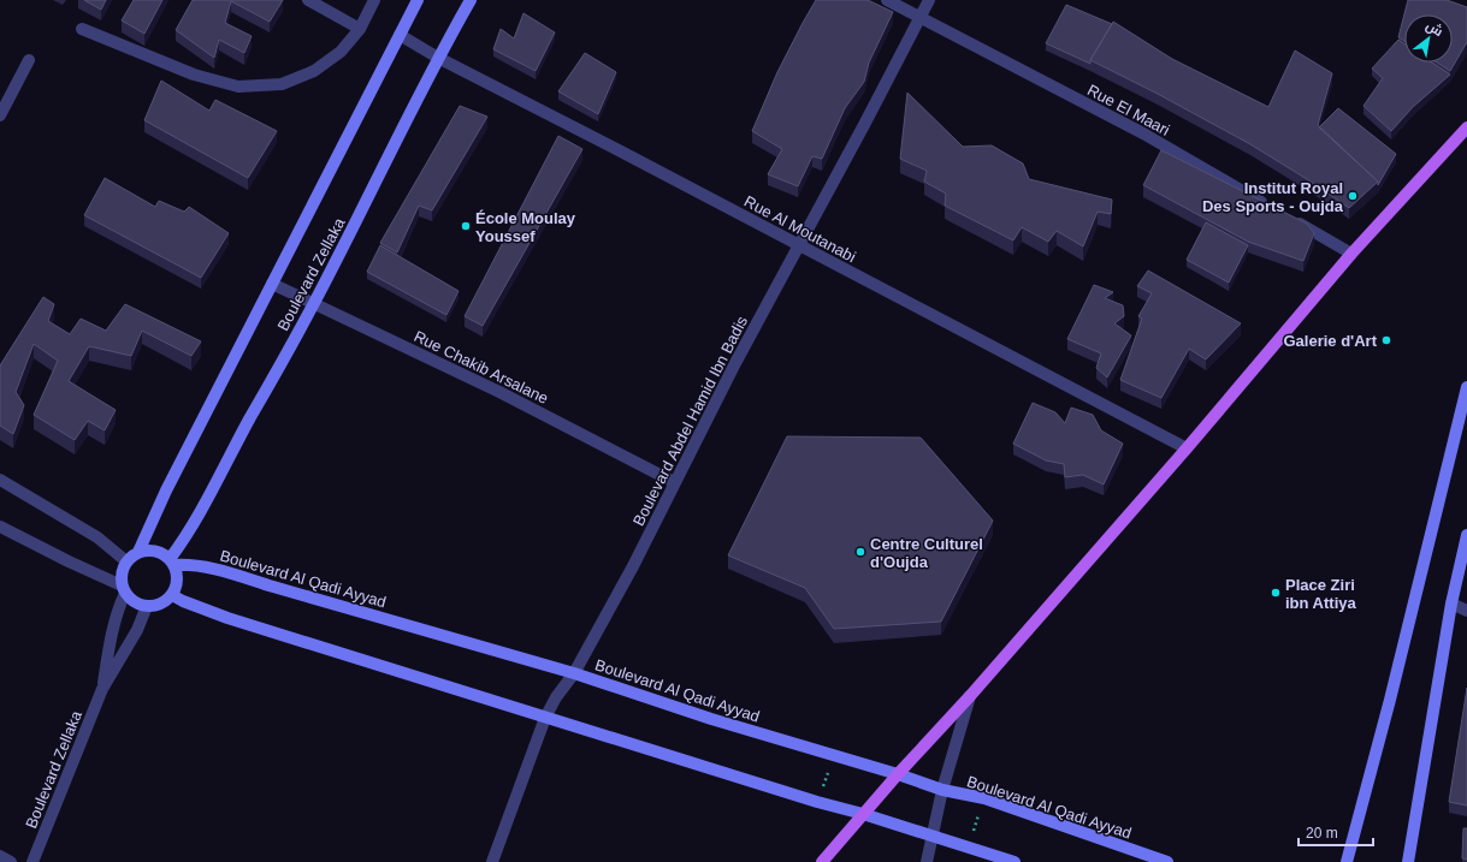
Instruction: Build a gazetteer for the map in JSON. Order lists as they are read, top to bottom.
{
  "streets": {
    "main road": ["Boulevard Zellaka", "Boulevard Al Qadi Ayyad"],
    "street": [
      "Rue El Maari",
      "Rue Al Moutanabi",
      "Rue Chakib Arsalane",
      "Boulevard Abdel Hamid Ibn Badis"
    ]
  },
  "crossings": [
    ["Rue El Maari", "Boulevard Abdel Hamid Ibn Badis"],
    ["Rue Al Moutanabi", "Boulevard Zellaka"],
    ["Rue Al Moutanabi", "Boulevard Abdel Hamid Ibn Badis"],
    ["Boulevard Zellaka", "Rue Chakib Arsalane"],
    ["Boulevard Zellaka", "Boulevard Al Qadi Ayyad"],
    ["Rue Chakib Arsalane", "Boulevard Abdel Hamid Ibn Badis"],
    ["Boulevard Abdel Hamid Ibn Badis", "Boulevard Al Qadi Ayyad"]
  ],
  "places": [
    "Institut Royal Des Sports - Oujda",
    "École Moulay Youssef",
    "Galerie d'Art",
    "Centre Culturel d'Oujda",
    "Place Ziri ibn Attiya"
  ],
  "scale_bar": "20 m",
  "north": "top right"
}
